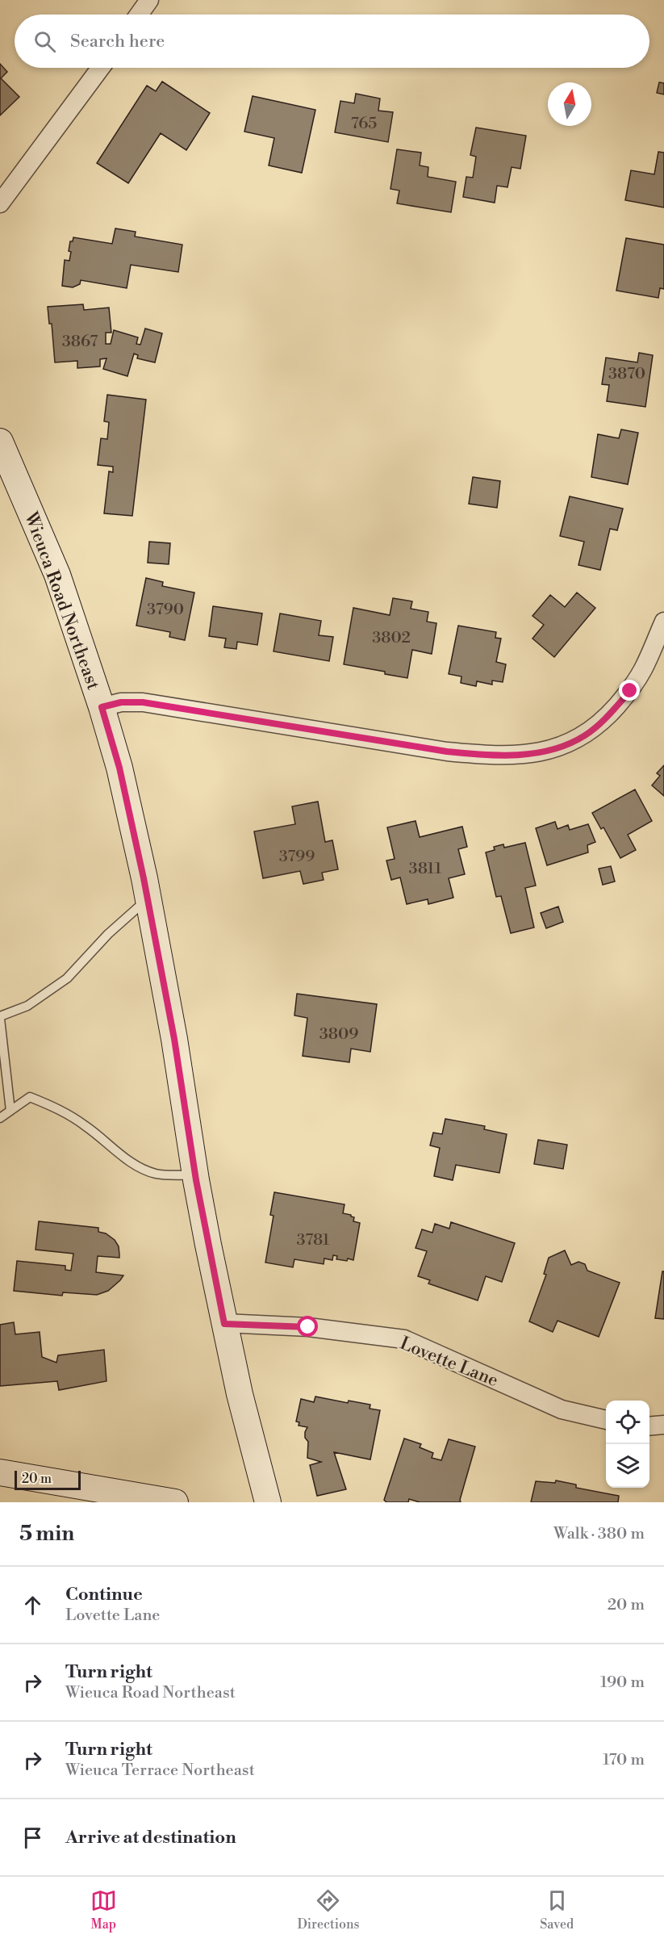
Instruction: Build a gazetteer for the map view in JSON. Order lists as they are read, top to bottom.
{
  "streets": {
    "street": ["Wieuca Road Northeast", "Lovette Lane"]
  },
  "crossings": [
    ["Wieuca Road Northeast", "Lovette Lane"]
  ],
  "house_numbers": [
    "765",
    "3867",
    "3870",
    "3790",
    "3802",
    "3799",
    "3811",
    "3809",
    "3781"
  ],
  "scale_bar": "20 m",
  "north": "top",
  "page": {
    "search": "Search here",
    "scale": "20 m",
    "heading": ["5 min", "Walk · 380 m"],
    "list": [
      ["Continue", "Lovette Lane", "20 m"],
      ["Turn right", "Wieuca Road Northeast", "190 m"],
      ["Turn right", "Wieuca Terrace Northeast", "170 m"],
      "Arrive at destination"
    ],
    "nav": ["Map", "Directions", "Saved"]
  }
}
